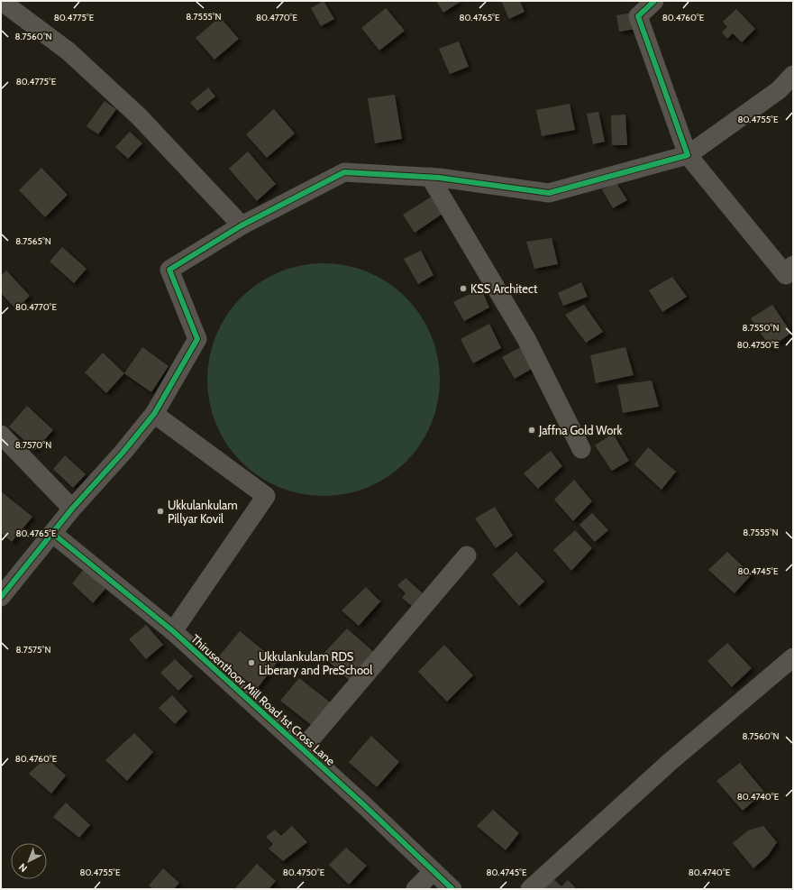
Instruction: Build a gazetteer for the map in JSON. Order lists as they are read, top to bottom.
{
  "streets": {
    "street": ["Thirusenthoor Mill Road 1st Cross Lane"]
  },
  "places": [
    "KSS Architect",
    "Jaffna Gold Work",
    "Ukkulankulam Pillyar Kovil",
    "Ukkulankulam RDS Liberary and PreSchool"
  ],
  "north": "bottom left",
  "coordinates": [
    "8.7555°N",
    "80.4775°E",
    "80.4770°E",
    "80.4765°E",
    "80.4760°E",
    "8.7560°N",
    "80.4755°E",
    "8.7565°N",
    "8.7550°N",
    "80.4750°E",
    "8.7570°N",
    "80.4745°E",
    "8.7575°N",
    "80.4740°E"
  ]
}
